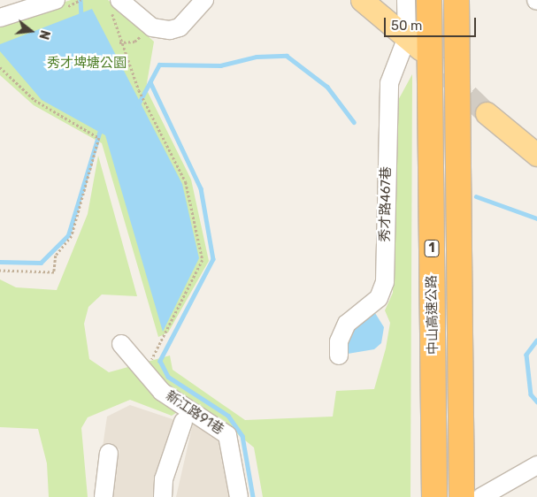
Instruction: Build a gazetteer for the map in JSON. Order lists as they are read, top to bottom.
{
  "streets": {
    "highway": ["1", "中山高速公路"],
    "street": ["秀才路467巷", "新江路91巷"]
  },
  "parks": ["秀才埤塘公園"],
  "scale_bar": "50 m",
  "north": "right"
}
